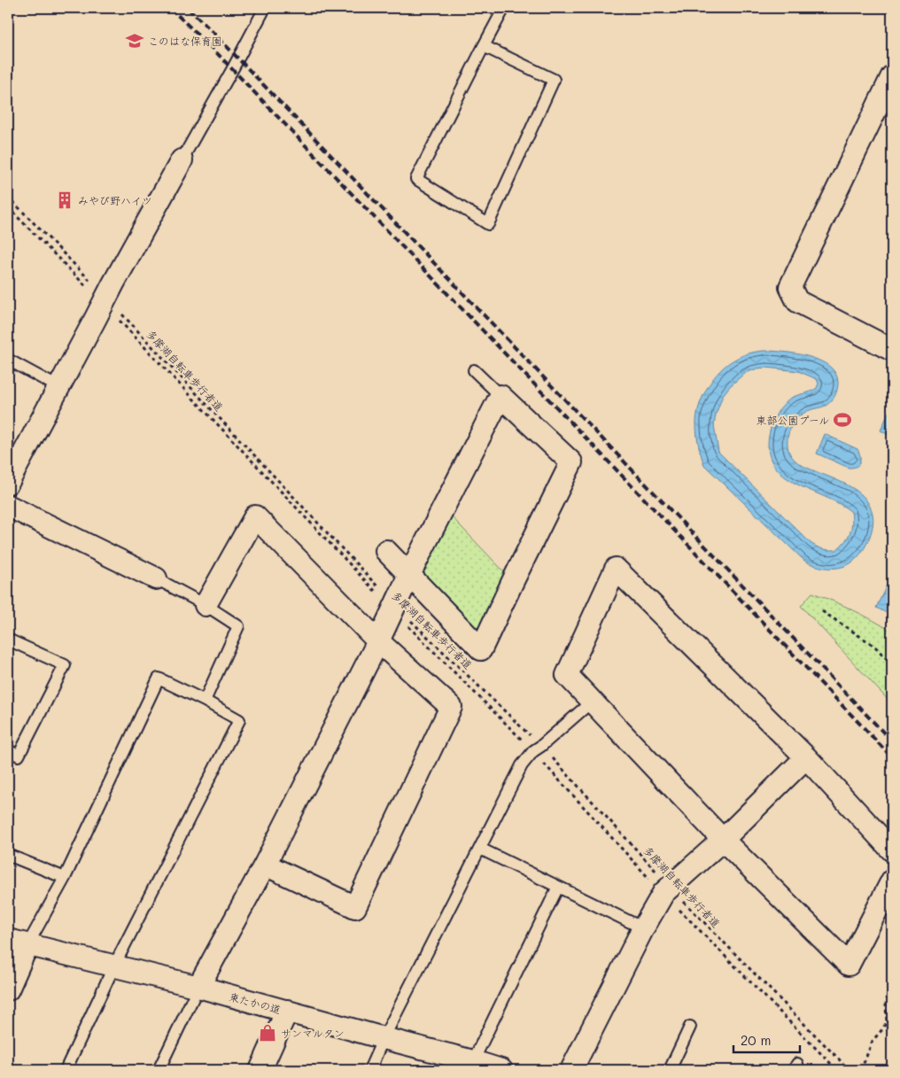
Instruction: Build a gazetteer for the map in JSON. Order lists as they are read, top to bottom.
{
  "streets": {
    "street": ["東たかの道"],
    "path": ["多摩湖自転車歩行者道"]
  },
  "places": {
    "school or university": ["このはな保育園"],
    "building": ["みやび野ハイツ"],
    "sports": ["東部公園プール"],
    "shop": ["サンマルタン"]
  },
  "scale_bar": "20 m"
}
